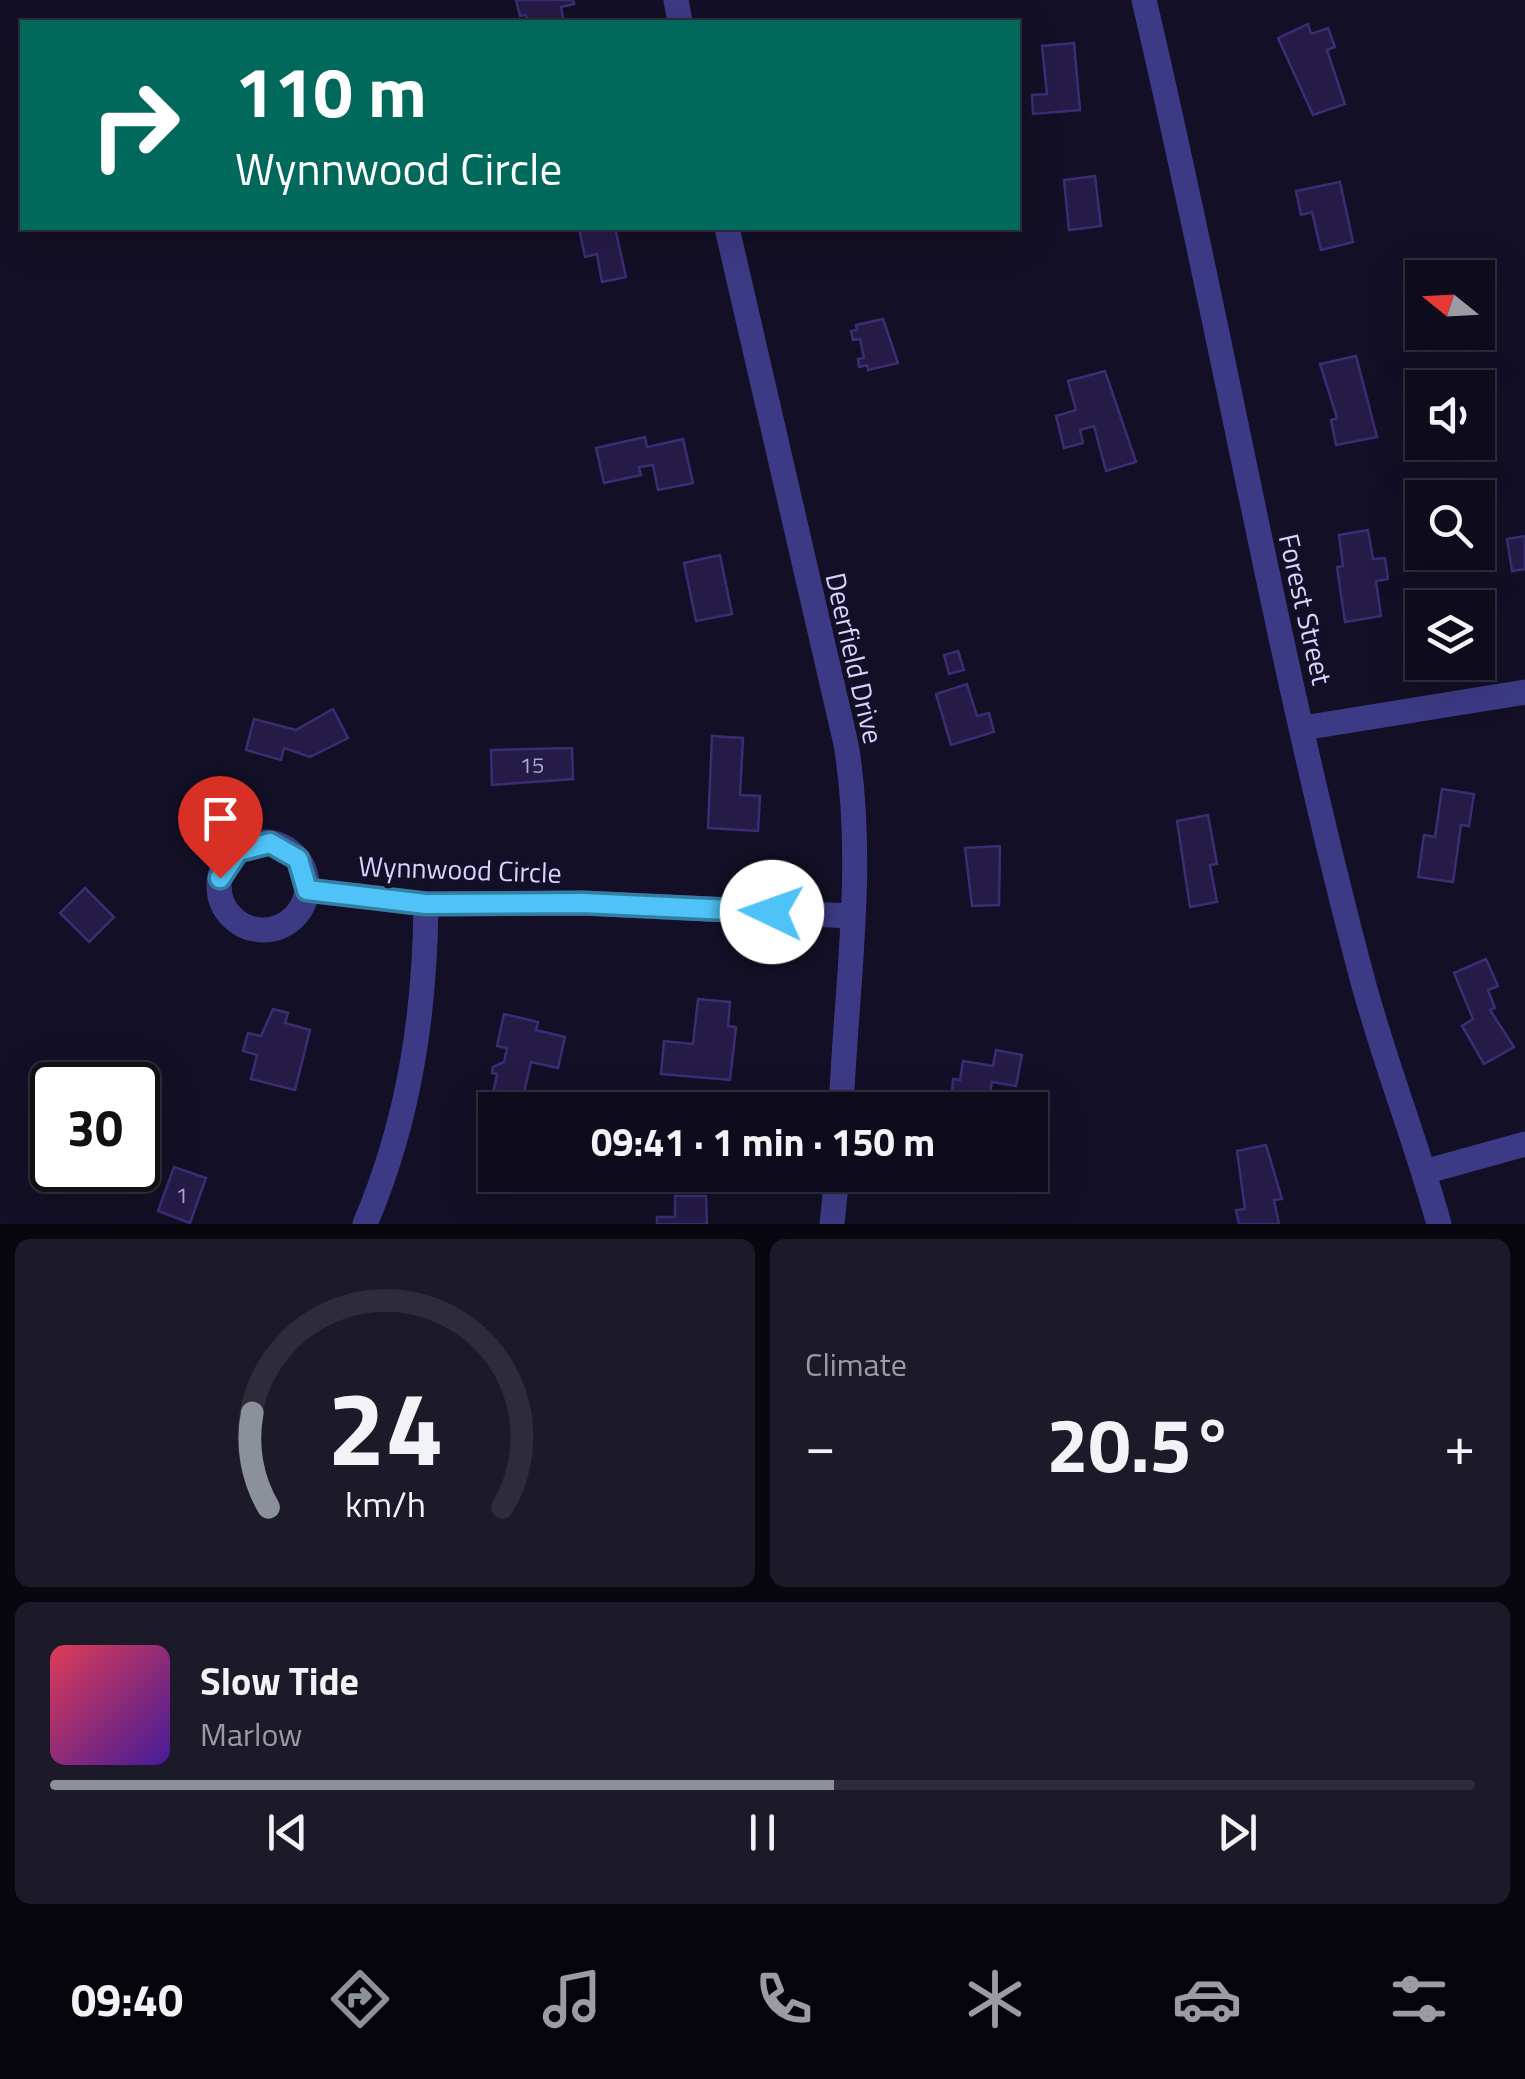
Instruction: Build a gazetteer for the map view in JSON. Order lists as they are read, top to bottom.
{
  "streets": {
    "street": ["Forest Street", "Deerfield Drive", "Wynnwood Circle"]
  },
  "crossings": [
    ["Deerfield Drive", "Wynnwood Circle"]
  ],
  "house_numbers": ["15", "1"],
  "north": "left",
  "page": {
    "turn": ["110 m", "Wynnwood Circle"],
    "limit": "30",
    "trip": "09:41 · 1 min · 150 m",
    "tile": "Climate",
    "heat": ["−", "20.5°", "+"],
    "song": ["Slow Tide", "Marlow"],
    "tabs": "09:40",
    "gauge": ["24", "km/h"]
  }
}
